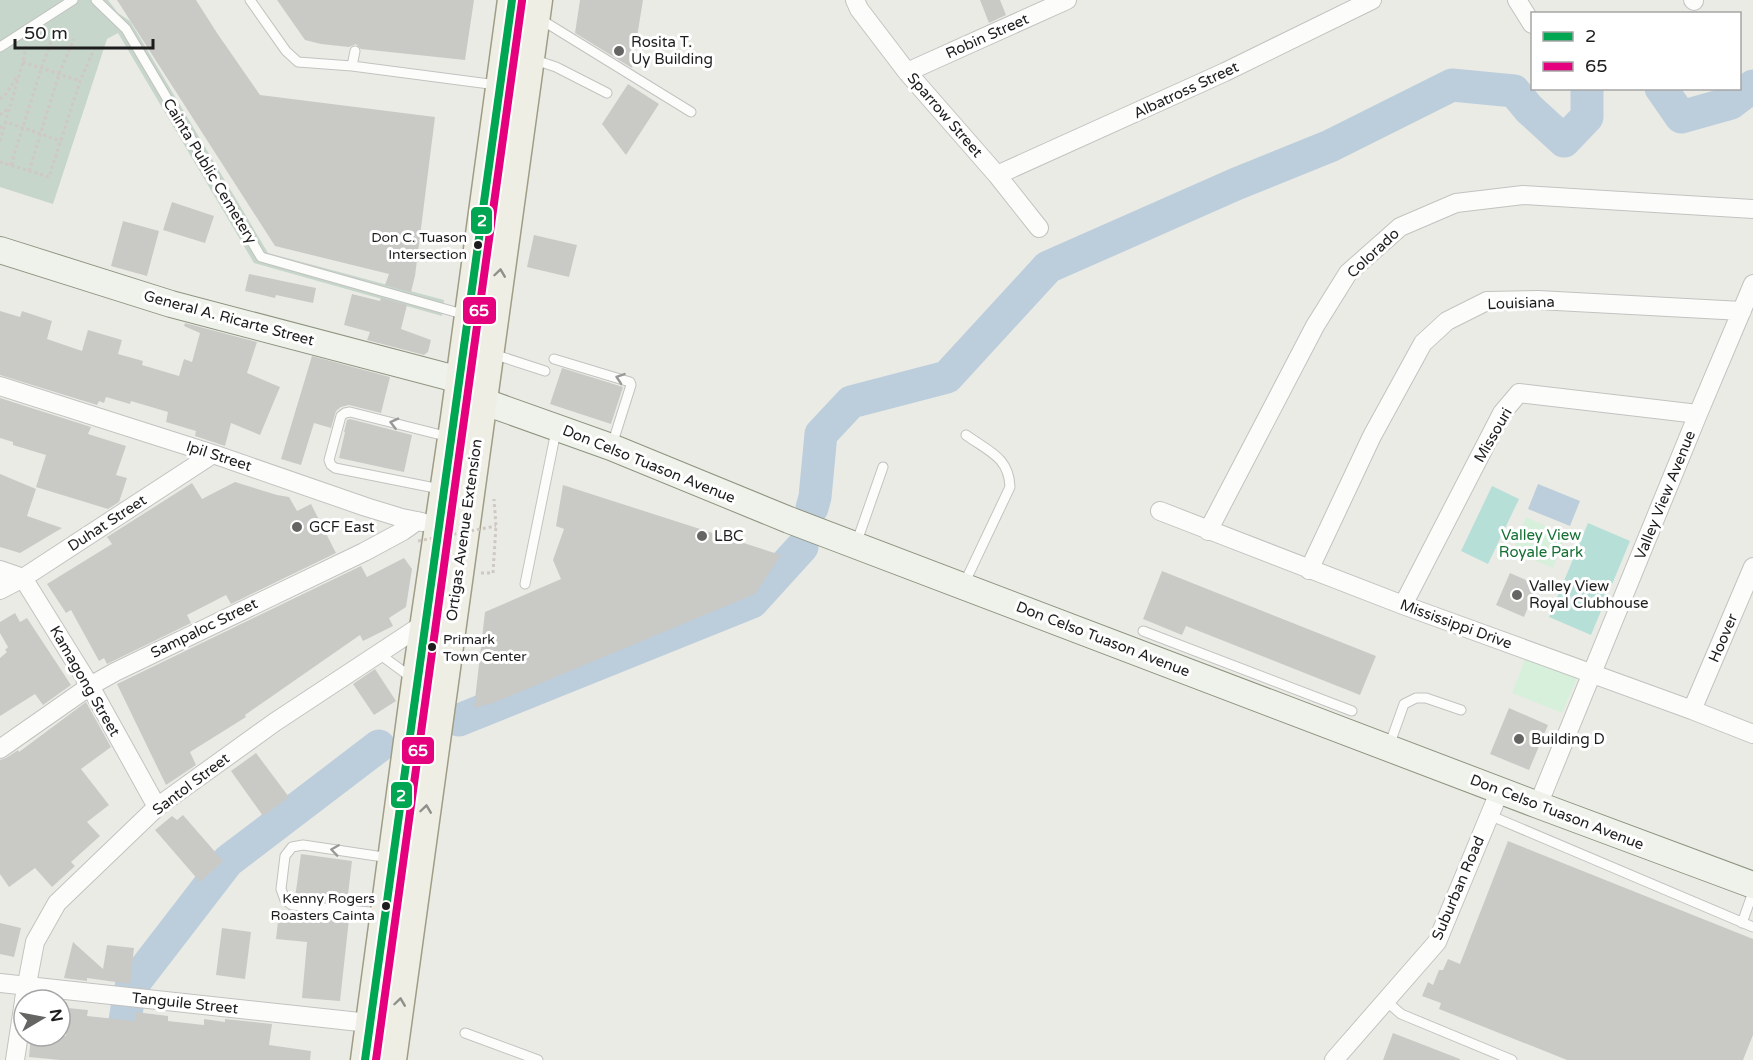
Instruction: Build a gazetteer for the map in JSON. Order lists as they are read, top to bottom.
{
  "streets": {
    "main road": ["Ortigas Avenue Extension"],
    "street": [
      "Robin Street",
      "Albatross Street",
      "Sparrow Street",
      "Colorado",
      "Louisiana",
      "General A. Ricarte Street",
      "Missouri",
      "Ipil Street",
      "Don Celso Tuason Avenue",
      "Valley View Avenue",
      "Duhat Street",
      "Mississippi Drive",
      "Sampaloc Street",
      "Hoover",
      "Kamagong Street",
      "Santol Street",
      "Suburban Road",
      "Tanguile Street"
    ],
    "lane": ["Cainta Public Cemetery"]
  },
  "crossings": [
    ["Robin Street", "Sparrow Street"],
    ["Albatross Street", "Sparrow Street"],
    ["Cainta Public Cemetery", "Ortigas Avenue Extension"],
    ["Colorado", "Mississippi Drive"],
    ["Louisiana", "Valley View Avenue"],
    ["Louisiana", "Mississippi Drive"],
    ["General A. Ricarte Street", "Don Celso Tuason Avenue"],
    ["General A. Ricarte Street", "Ortigas Avenue Extension"],
    ["Missouri", "Valley View Avenue"],
    ["Missouri", "Mississippi Drive"],
    ["Ipil Street", "Duhat Street"],
    ["Ipil Street", "Ortigas Avenue Extension"],
    ["Ipil Street", "Sampaloc Street"],
    ["Don Celso Tuason Avenue", "Valley View Avenue"],
    ["Don Celso Tuason Avenue", "Ortigas Avenue Extension"],
    ["Don Celso Tuason Avenue", "Suburban Road"],
    ["Valley View Avenue", "Mississippi Drive"],
    ["Duhat Street", "Kamagong Street"],
    ["Ortigas Avenue Extension", "Sampaloc Street"],
    ["Ortigas Avenue Extension", "Santol Street"],
    ["Ortigas Avenue Extension", "Tanguile Street"],
    ["Mississippi Drive", "Hoover"],
    ["Sampaloc Street", "Kamagong Street"],
    ["Kamagong Street", "Santol Street"]
  ],
  "parks": ["Valley View Royale Park"],
  "places": [
    "Rosita T. Uy Building",
    "Don C. Tuason Intersection",
    "GCF East",
    "LBC",
    "Valley View Royal Clubhouse",
    "Primark Town Center",
    "Building D",
    "Kenny Rogers Roasters Cainta"
  ],
  "lines": ["transit line 2", "transit line 65"],
  "legend": ["2", "65"],
  "scale_bar": "50 m",
  "north": "right"
}
